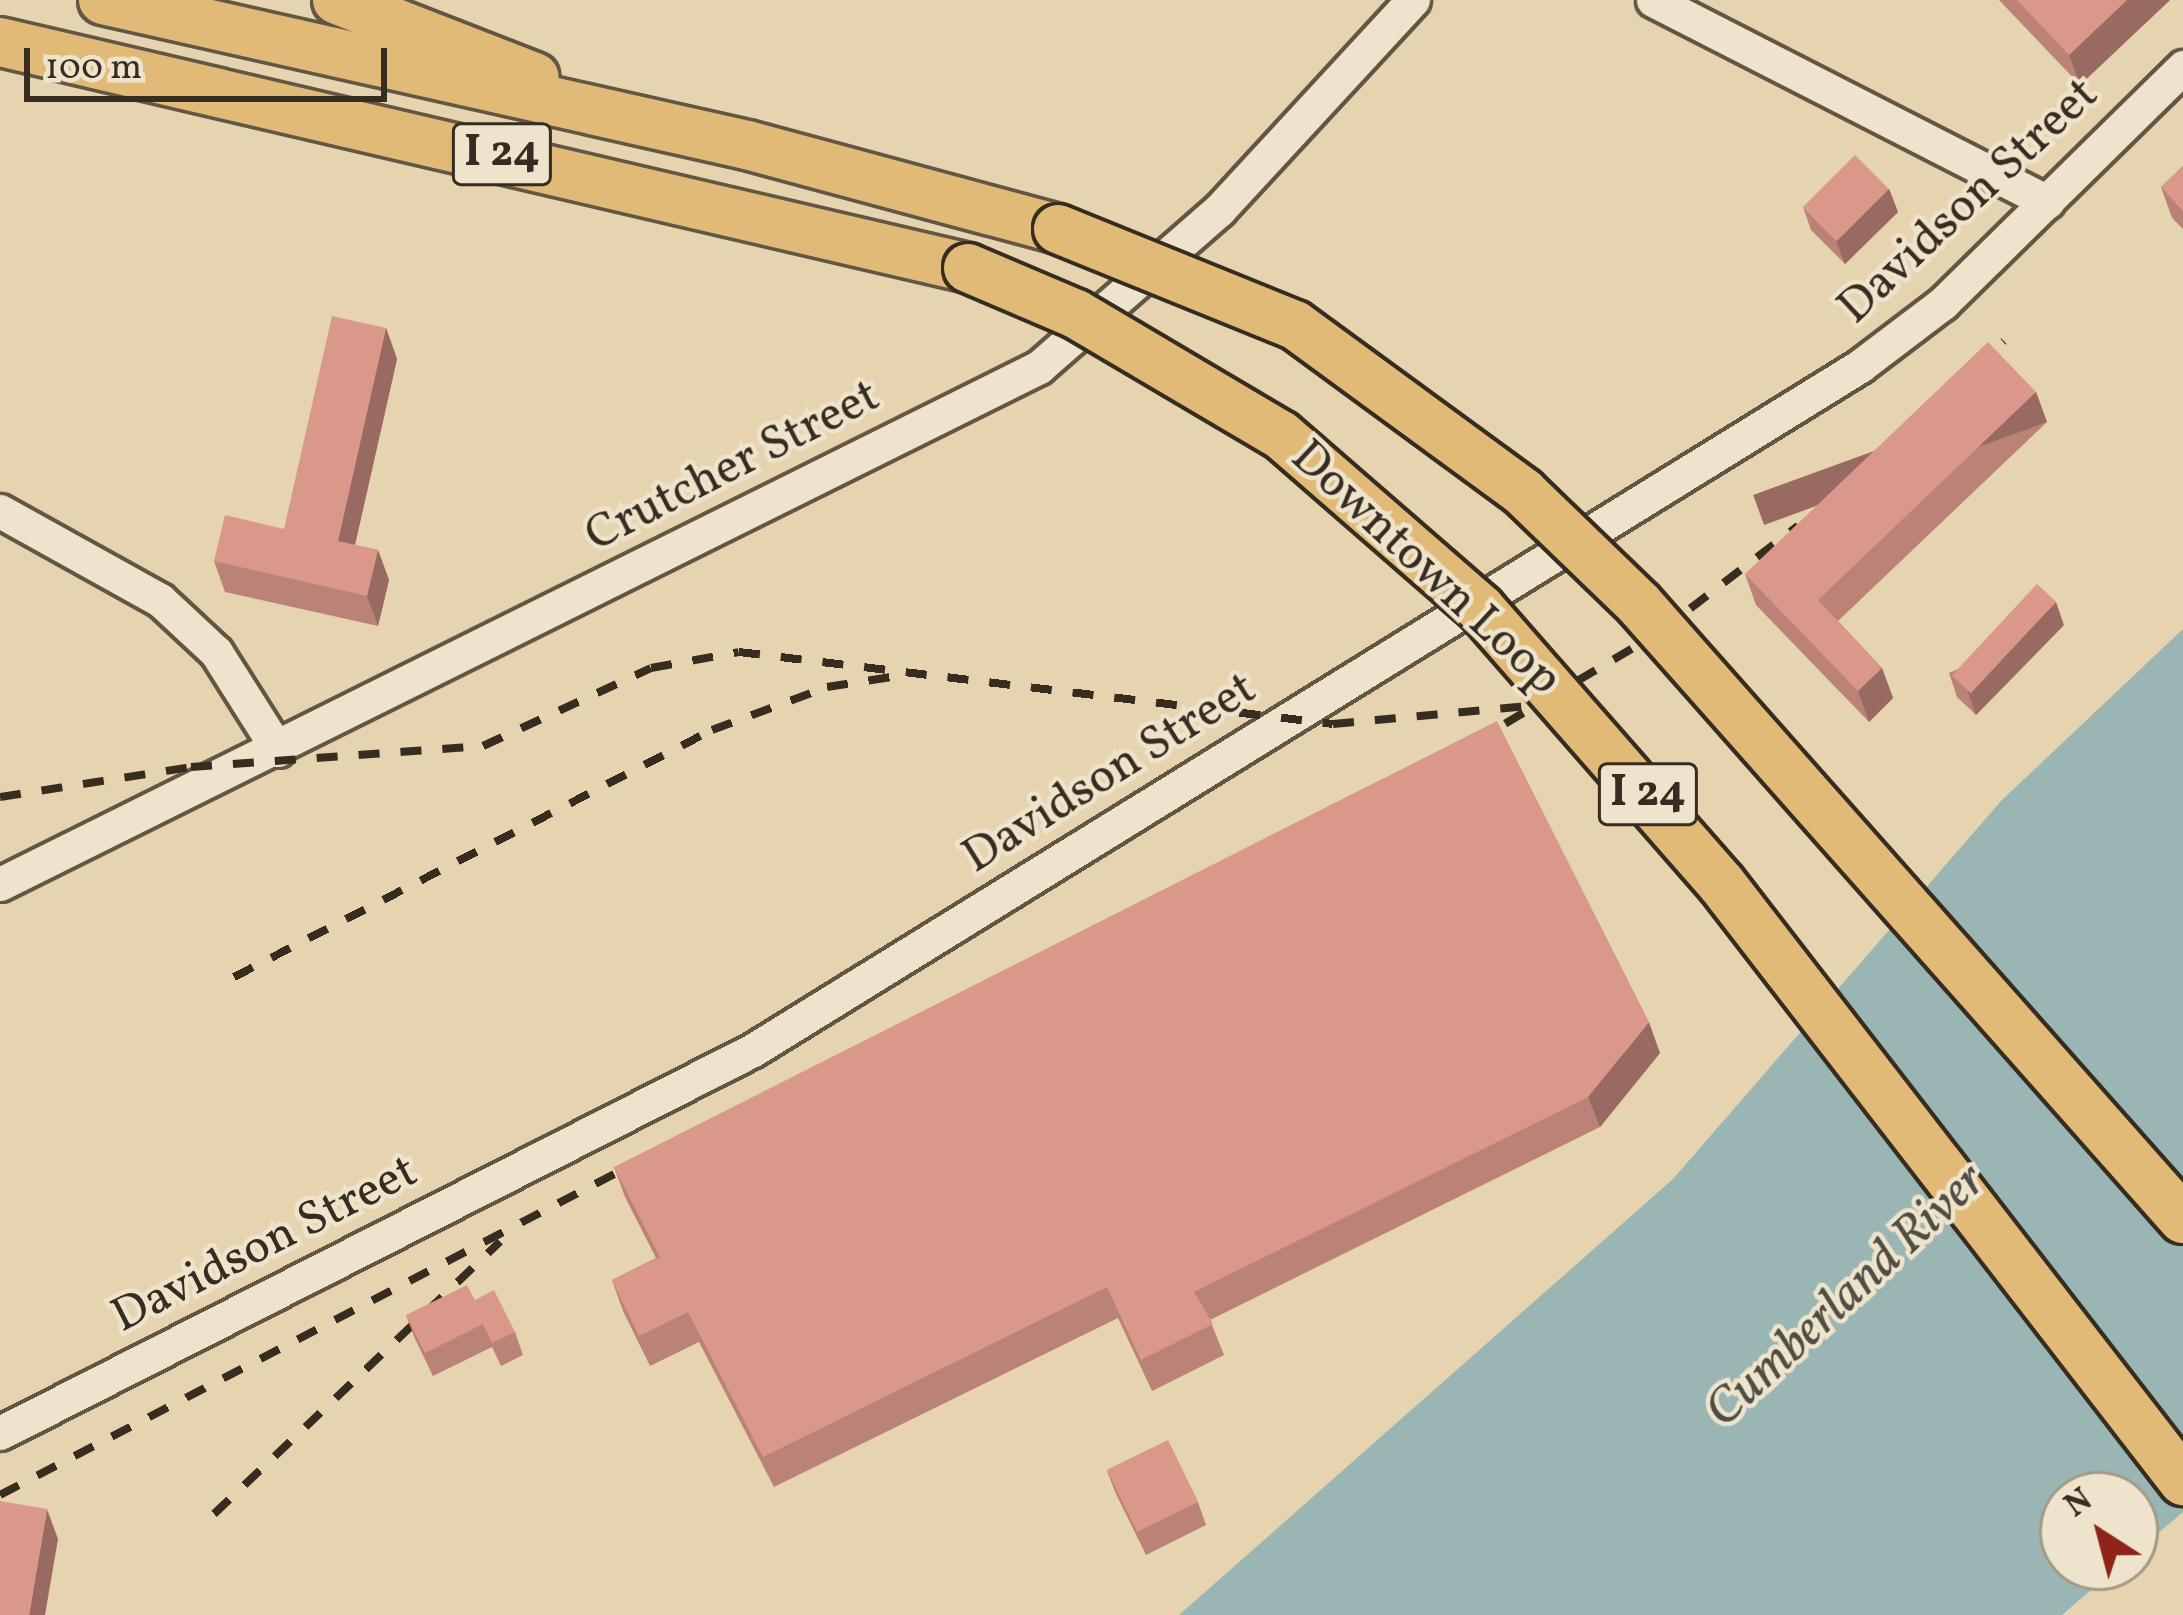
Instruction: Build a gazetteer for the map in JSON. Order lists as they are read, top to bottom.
{
  "streets": {
    "highway": ["I 24", "Downtown Loop"],
    "street": ["Davidson Street", "Crutcher Street"]
  },
  "water": ["Cumberland River"],
  "scale_bar": "100 m",
  "north": "top left"
}
